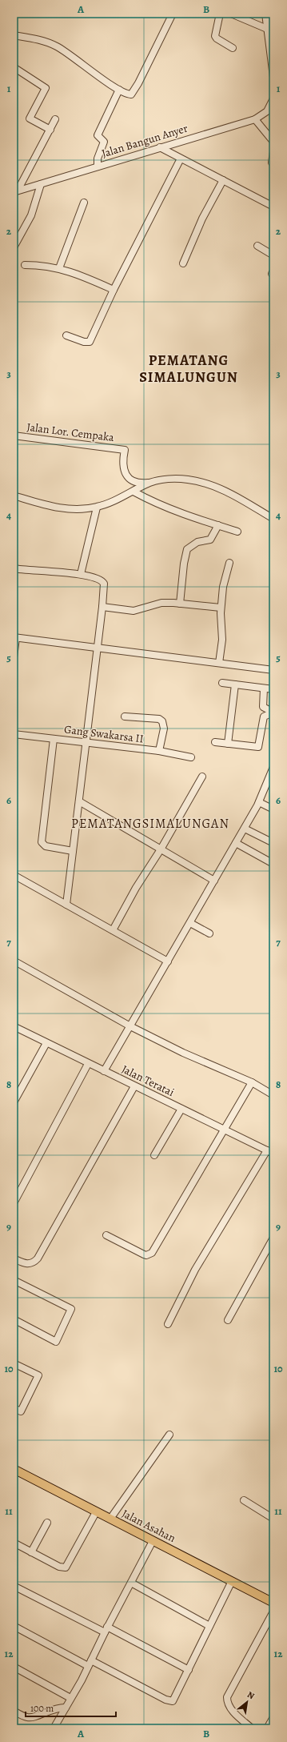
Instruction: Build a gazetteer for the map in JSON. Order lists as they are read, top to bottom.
{
  "streets": {
    "main road": ["Jalan Asahan"],
    "street": [
      "Jalan Bangun Anyer",
      "Jalan Lor. Cempaka",
      "Gang Swakarsa II",
      "Jalan Teratai"
    ]
  },
  "districts": ["PEMATANG SIMALUNGUN", "PEMATANGSIMALUNGAN"],
  "scale_bar": "100 m",
  "north": "top right",
  "grid": {
    "columns": ["A", "B"],
    "rows": [
      "1",
      "2",
      "3",
      "4",
      "5",
      "6",
      "7",
      "8",
      "9",
      "10",
      "11",
      "12"
    ]
  }
}
